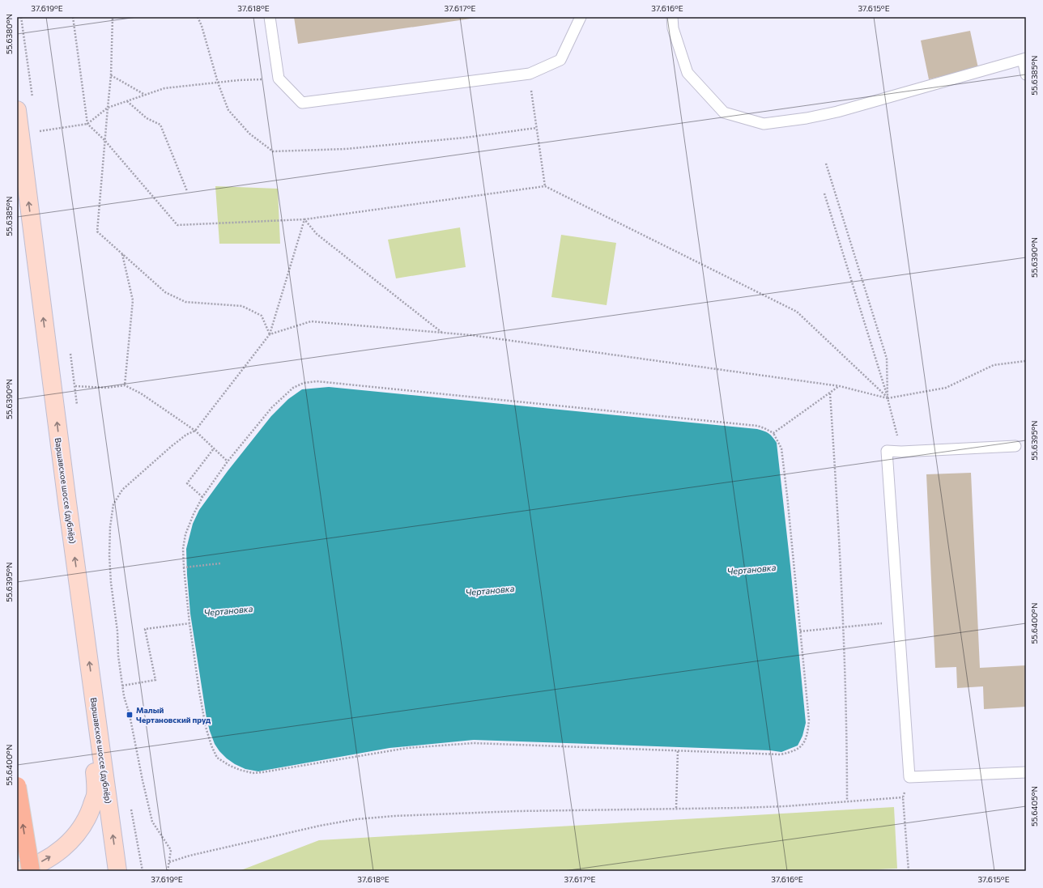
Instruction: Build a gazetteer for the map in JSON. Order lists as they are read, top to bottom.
{
  "streets": {
    "main road": ["Варшавское шоссе (дублёр)"]
  },
  "one_way": ["Варшавское шоссе (дублёр)"],
  "water": ["Чертановка"],
  "places": {
    "transit": ["Малый Чертановский пруд"]
  },
  "coordinates": [
    "37.619°E",
    "37.618°E",
    "37.617°E",
    "37.616°E",
    "37.615°E",
    "55.6380°N",
    "55.6385°N",
    "55.6390°N",
    "55.6395°N",
    "55.6400°N",
    "55.6405°N"
  ]
}
